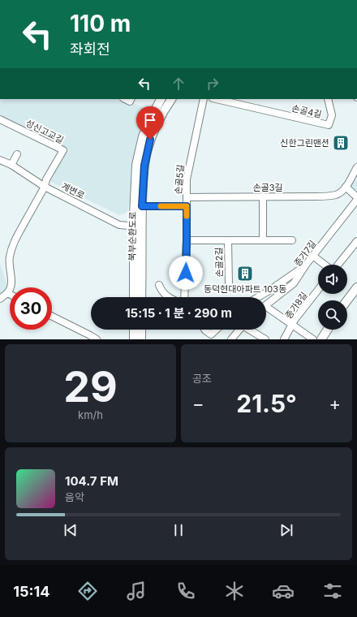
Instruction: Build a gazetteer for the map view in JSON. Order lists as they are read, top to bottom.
{
  "streets": {
    "main road": ["북부순환도로"],
    "street": [
      "손골4길",
      "성신고교길",
      "손골5길",
      "손골3길",
      "계변로",
      "종가7길",
      "손골2길",
      "종가8길"
    ]
  },
  "crossings": [
    ["성신고교길", "계변로"],
    ["손골5길", "손골3길"],
    ["손골5길", "손골2길"],
    ["계변로", "북부순환도로"]
  ],
  "places": {
    "building": ["신한그린맨션", "동덕현대아파트 103동"]
  },
  "page": {
    "turn": ["110 m", "좌회전"],
    "limit": "30",
    "trip": "15:15 · 1 분 · 290 m",
    "tile": [
      ["29", "km/h"],
      "공조"
    ],
    "heat": ["−", "21.5°", "+"],
    "song": ["104.7 FM", "음악"],
    "tabs": "15:14"
  }
}
